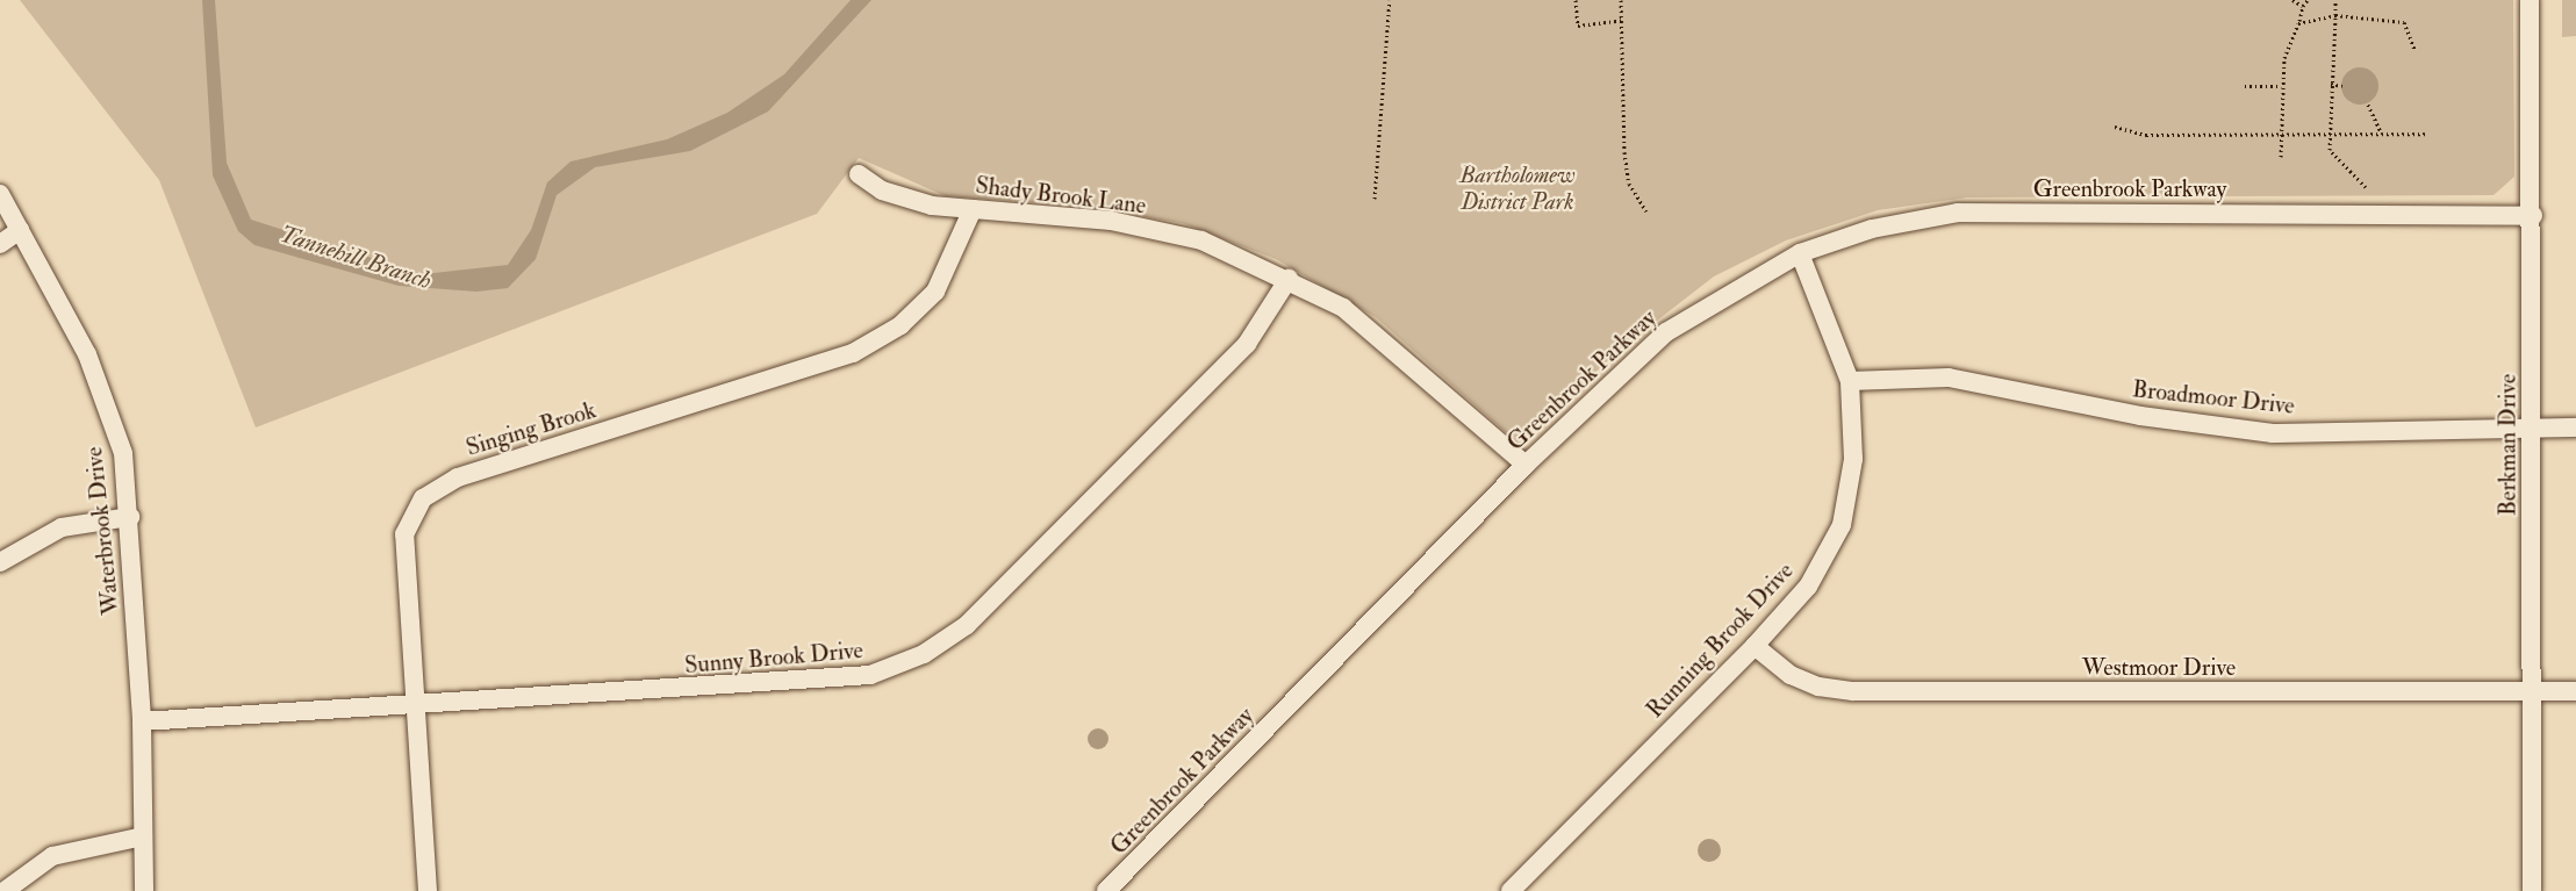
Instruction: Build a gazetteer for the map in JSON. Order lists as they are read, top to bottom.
{
  "streets": {
    "street": [
      "Greenbrook Parkway",
      "Shady Brook Lane",
      "Broadmoor Drive",
      "Singing Brook",
      "Berkman Drive",
      "Waterbrook Drive",
      "Running Brook Drive",
      "Sunny Brook Drive",
      "Westmoor Drive"
    ]
  },
  "crossings": [
    ["Greenbrook Parkway", "Shady Brook Lane"],
    ["Greenbrook Parkway", "Berkman Drive"],
    ["Greenbrook Parkway", "Running Brook Drive"],
    ["Shady Brook Lane", "Singing Brook"],
    ["Shady Brook Lane", "Sunny Brook Drive"],
    ["Broadmoor Drive", "Berkman Drive"],
    ["Broadmoor Drive", "Running Brook Drive"],
    ["Singing Brook", "Sunny Brook Drive"],
    ["Berkman Drive", "Westmoor Drive"],
    ["Waterbrook Drive", "Sunny Brook Drive"],
    ["Running Brook Drive", "Westmoor Drive"]
  ],
  "water": ["Tannehill Branch"],
  "parks": ["Bartholomew District Park"]
}
